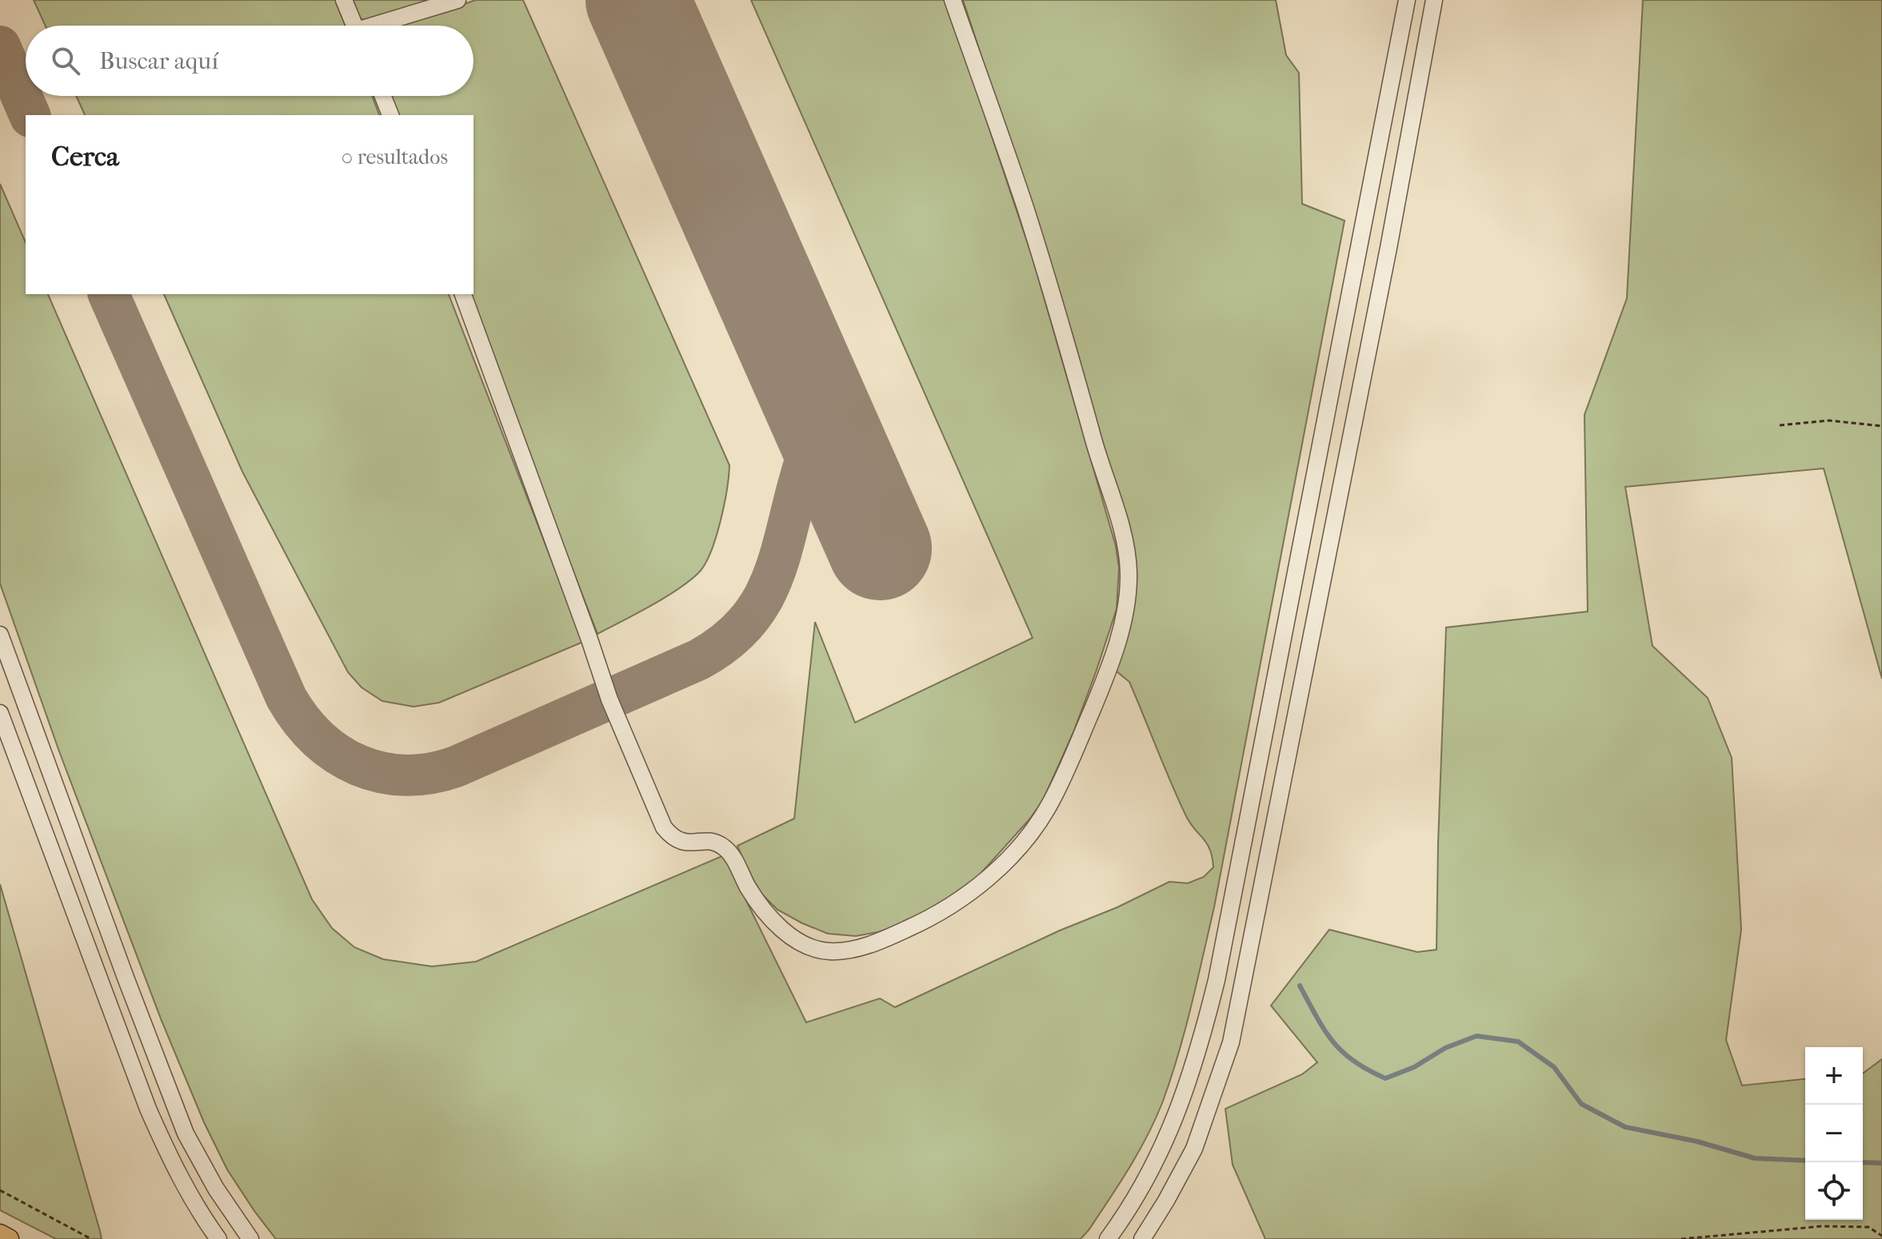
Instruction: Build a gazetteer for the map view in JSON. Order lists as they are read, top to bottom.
{
  "page": {
    "search": "Buscar aquí",
    "heading": ["Cerca", "0 resultados"],
    "map_buttons": ["+", "−"]
  }
}
